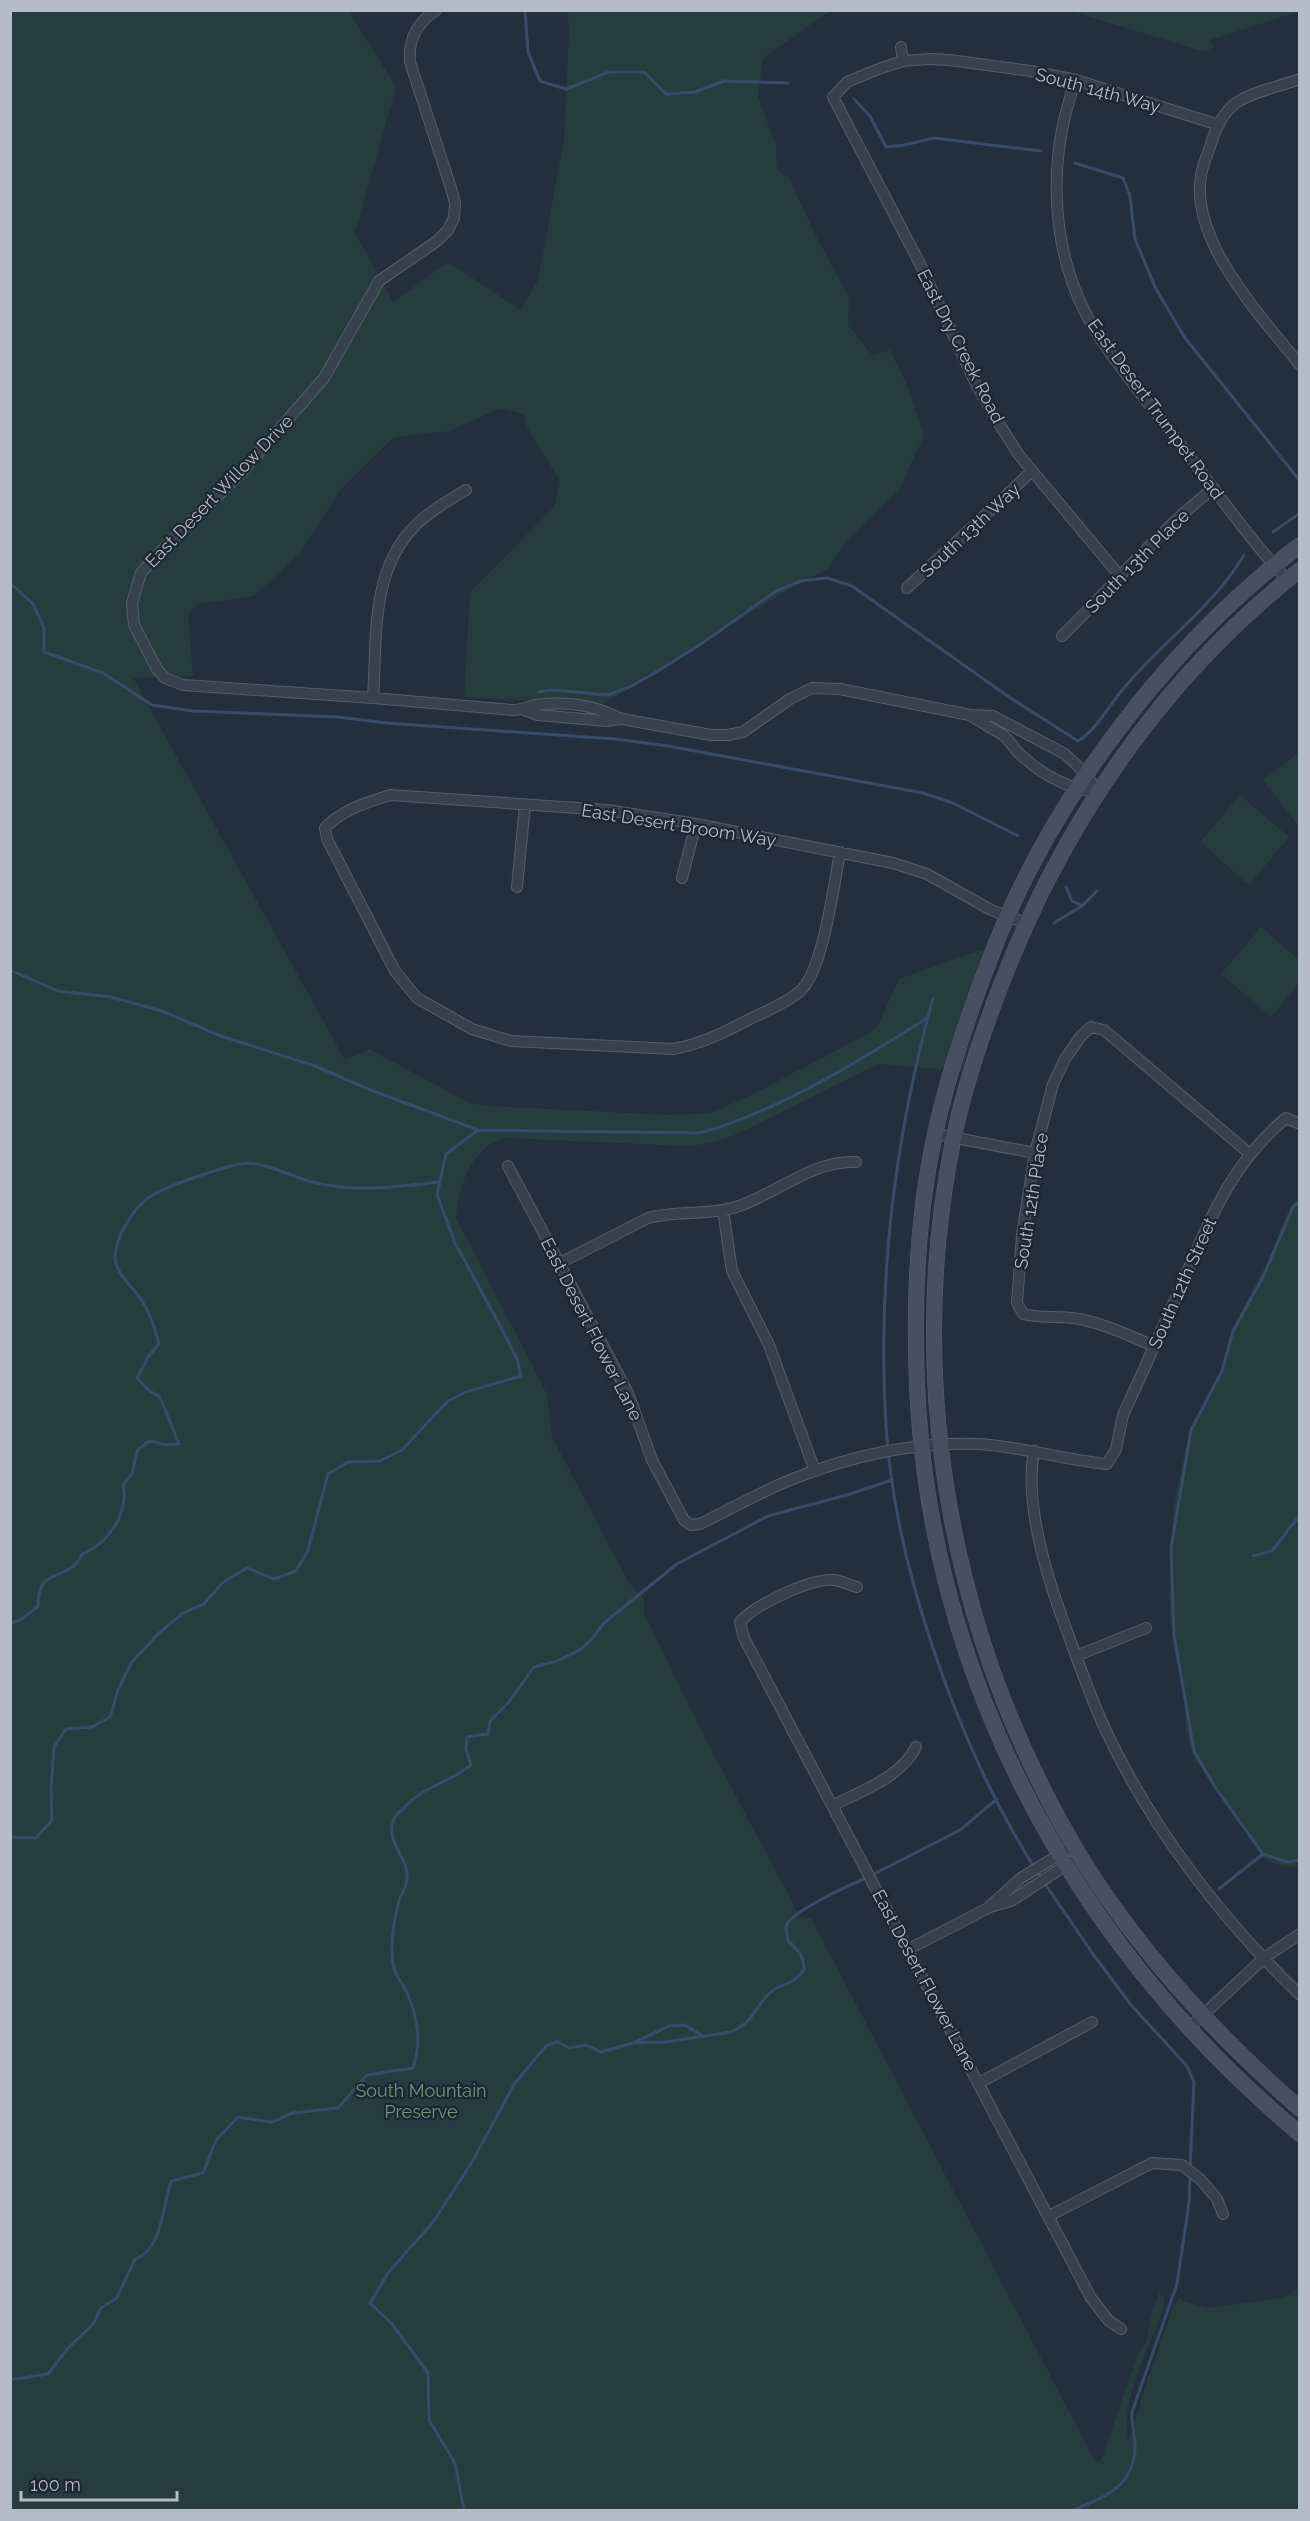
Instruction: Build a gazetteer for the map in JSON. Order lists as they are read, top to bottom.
{
  "streets": {
    "street": [
      "South 14th Way",
      "East Dry Creek Road",
      "East Desert Trumpet Road",
      "East Desert Willow Drive",
      "South 13th Way",
      "South 13th Place",
      "East Desert Broom Way",
      "South 12th Place",
      "South 12th Street",
      "East Desert Flower Lane"
    ]
  },
  "crossings": [
    ["South 14th Way", "East Dry Creek Road"],
    ["South 14th Way", "East Desert Trumpet Road"],
    ["East Dry Creek Road", "South 13th Way"],
    ["East Dry Creek Road", "South 13th Place"],
    ["East Desert Trumpet Road", "South 13th Place"],
    ["South 12th Place", "South 12th Street"]
  ],
  "parks": ["South Mountain Preserve"],
  "scale_bar": "100 m"
}
